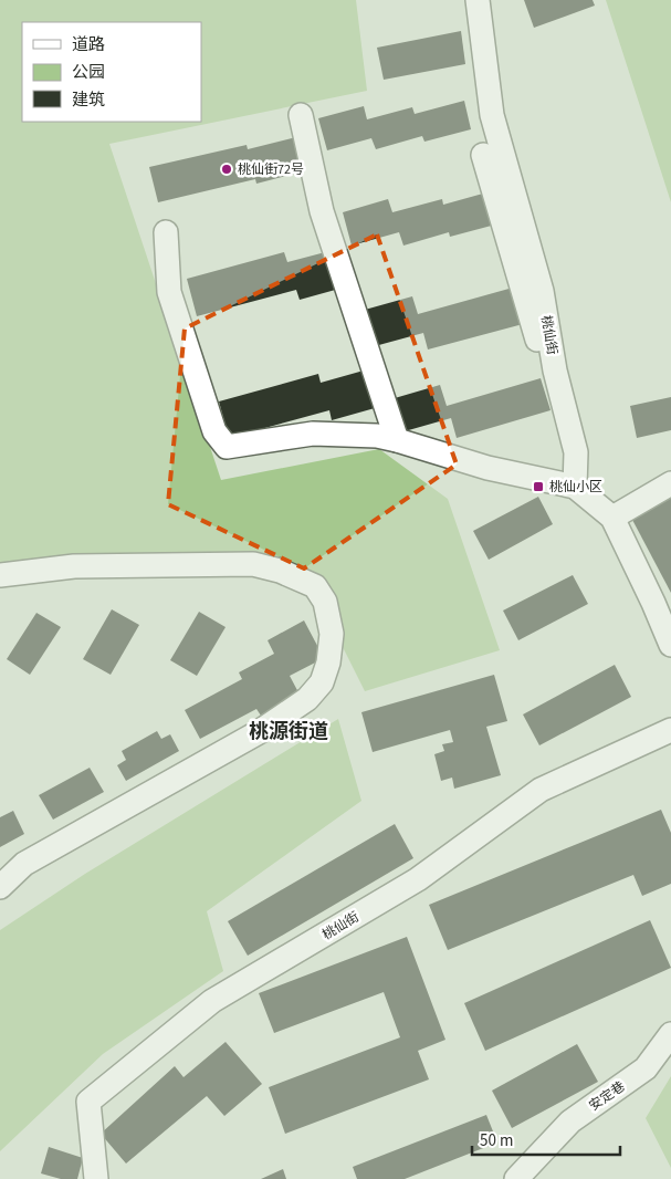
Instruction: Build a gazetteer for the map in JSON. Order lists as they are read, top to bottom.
{
  "streets": {
    "street": ["桃仙街", "安定巷"]
  },
  "districts": ["桃源街道"],
  "places": {
    "other": ["桃仙街72号"],
    "transit": ["桃仙小区"]
  },
  "legend": ["道路", "公园", "建筑"],
  "scale_bar": "50 m"
}
